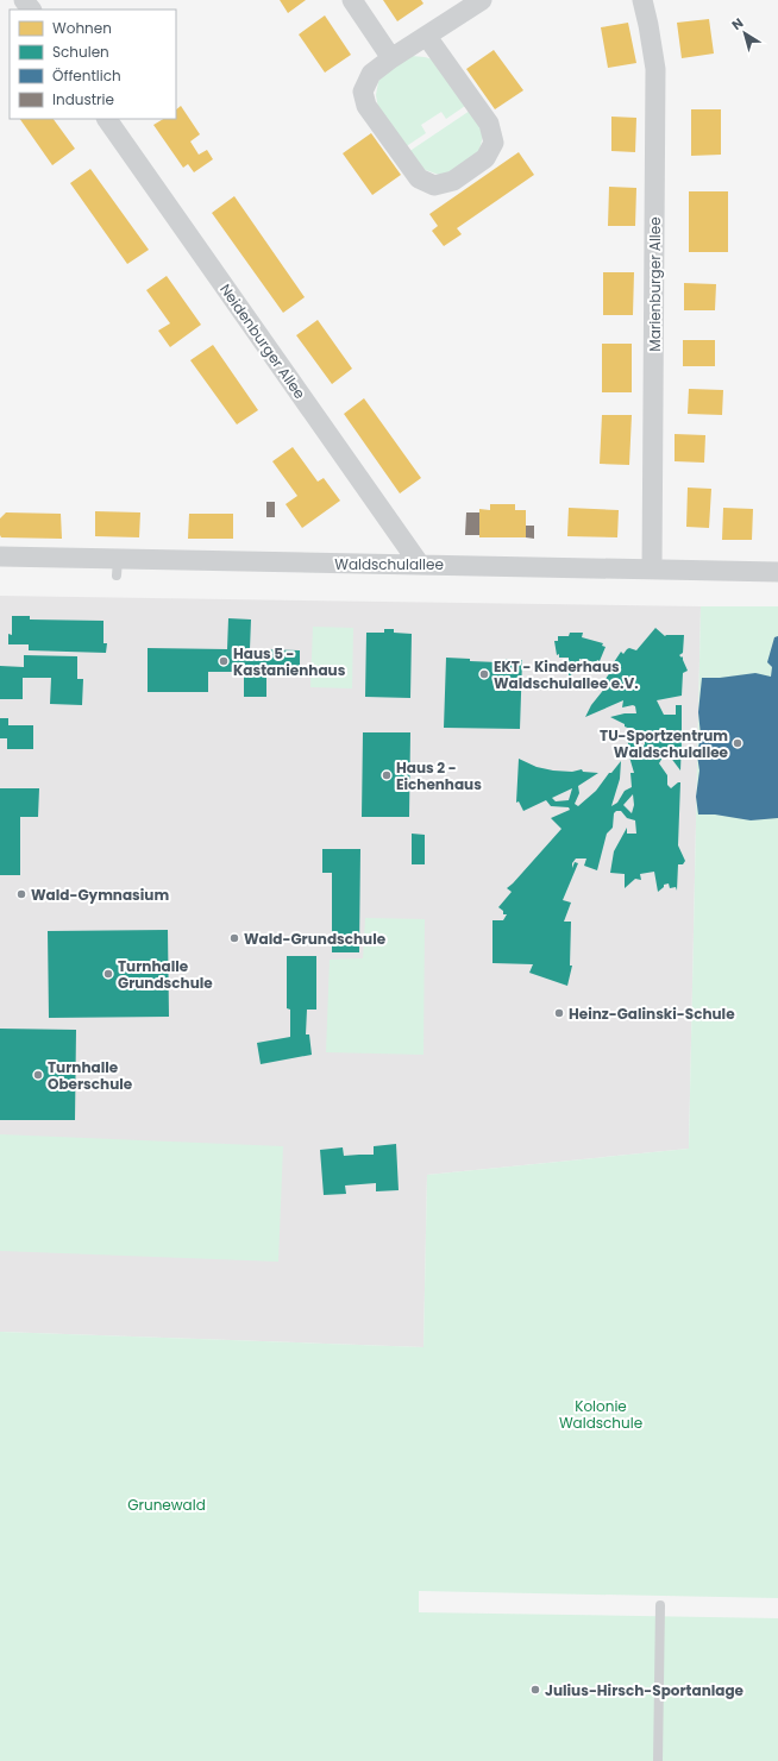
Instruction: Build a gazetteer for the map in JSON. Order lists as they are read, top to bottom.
{
  "streets": {
    "street": ["Marienburger Allee", "Neidenburger Allee", "Waldschulallee"]
  },
  "crossings": [
    ["Marienburger Allee", "Waldschulallee"],
    ["Neidenburger Allee", "Waldschulallee"]
  ],
  "parks": ["Kolonie Waldschule", "Grunewald"],
  "places": [
    "Haus 5 - Kastanienhaus",
    "EKT - Kinderhaus Waldschulallee e.V.",
    "TU-Sportzentrum Waldschulallee",
    "Haus 2 - Eichenhaus",
    "Wald-Gymnasium",
    "Wald-Grundschule",
    "Turnhalle Grundschule",
    "Heinz-Galinski-Schule",
    "Turnhalle Oberschule",
    "Julius-Hirsch-Sportanlage"
  ],
  "legend": [
    "Wohnen",
    "Schulen",
    "Öffentlich",
    "Industrie"
  ],
  "north": "top left"
}
